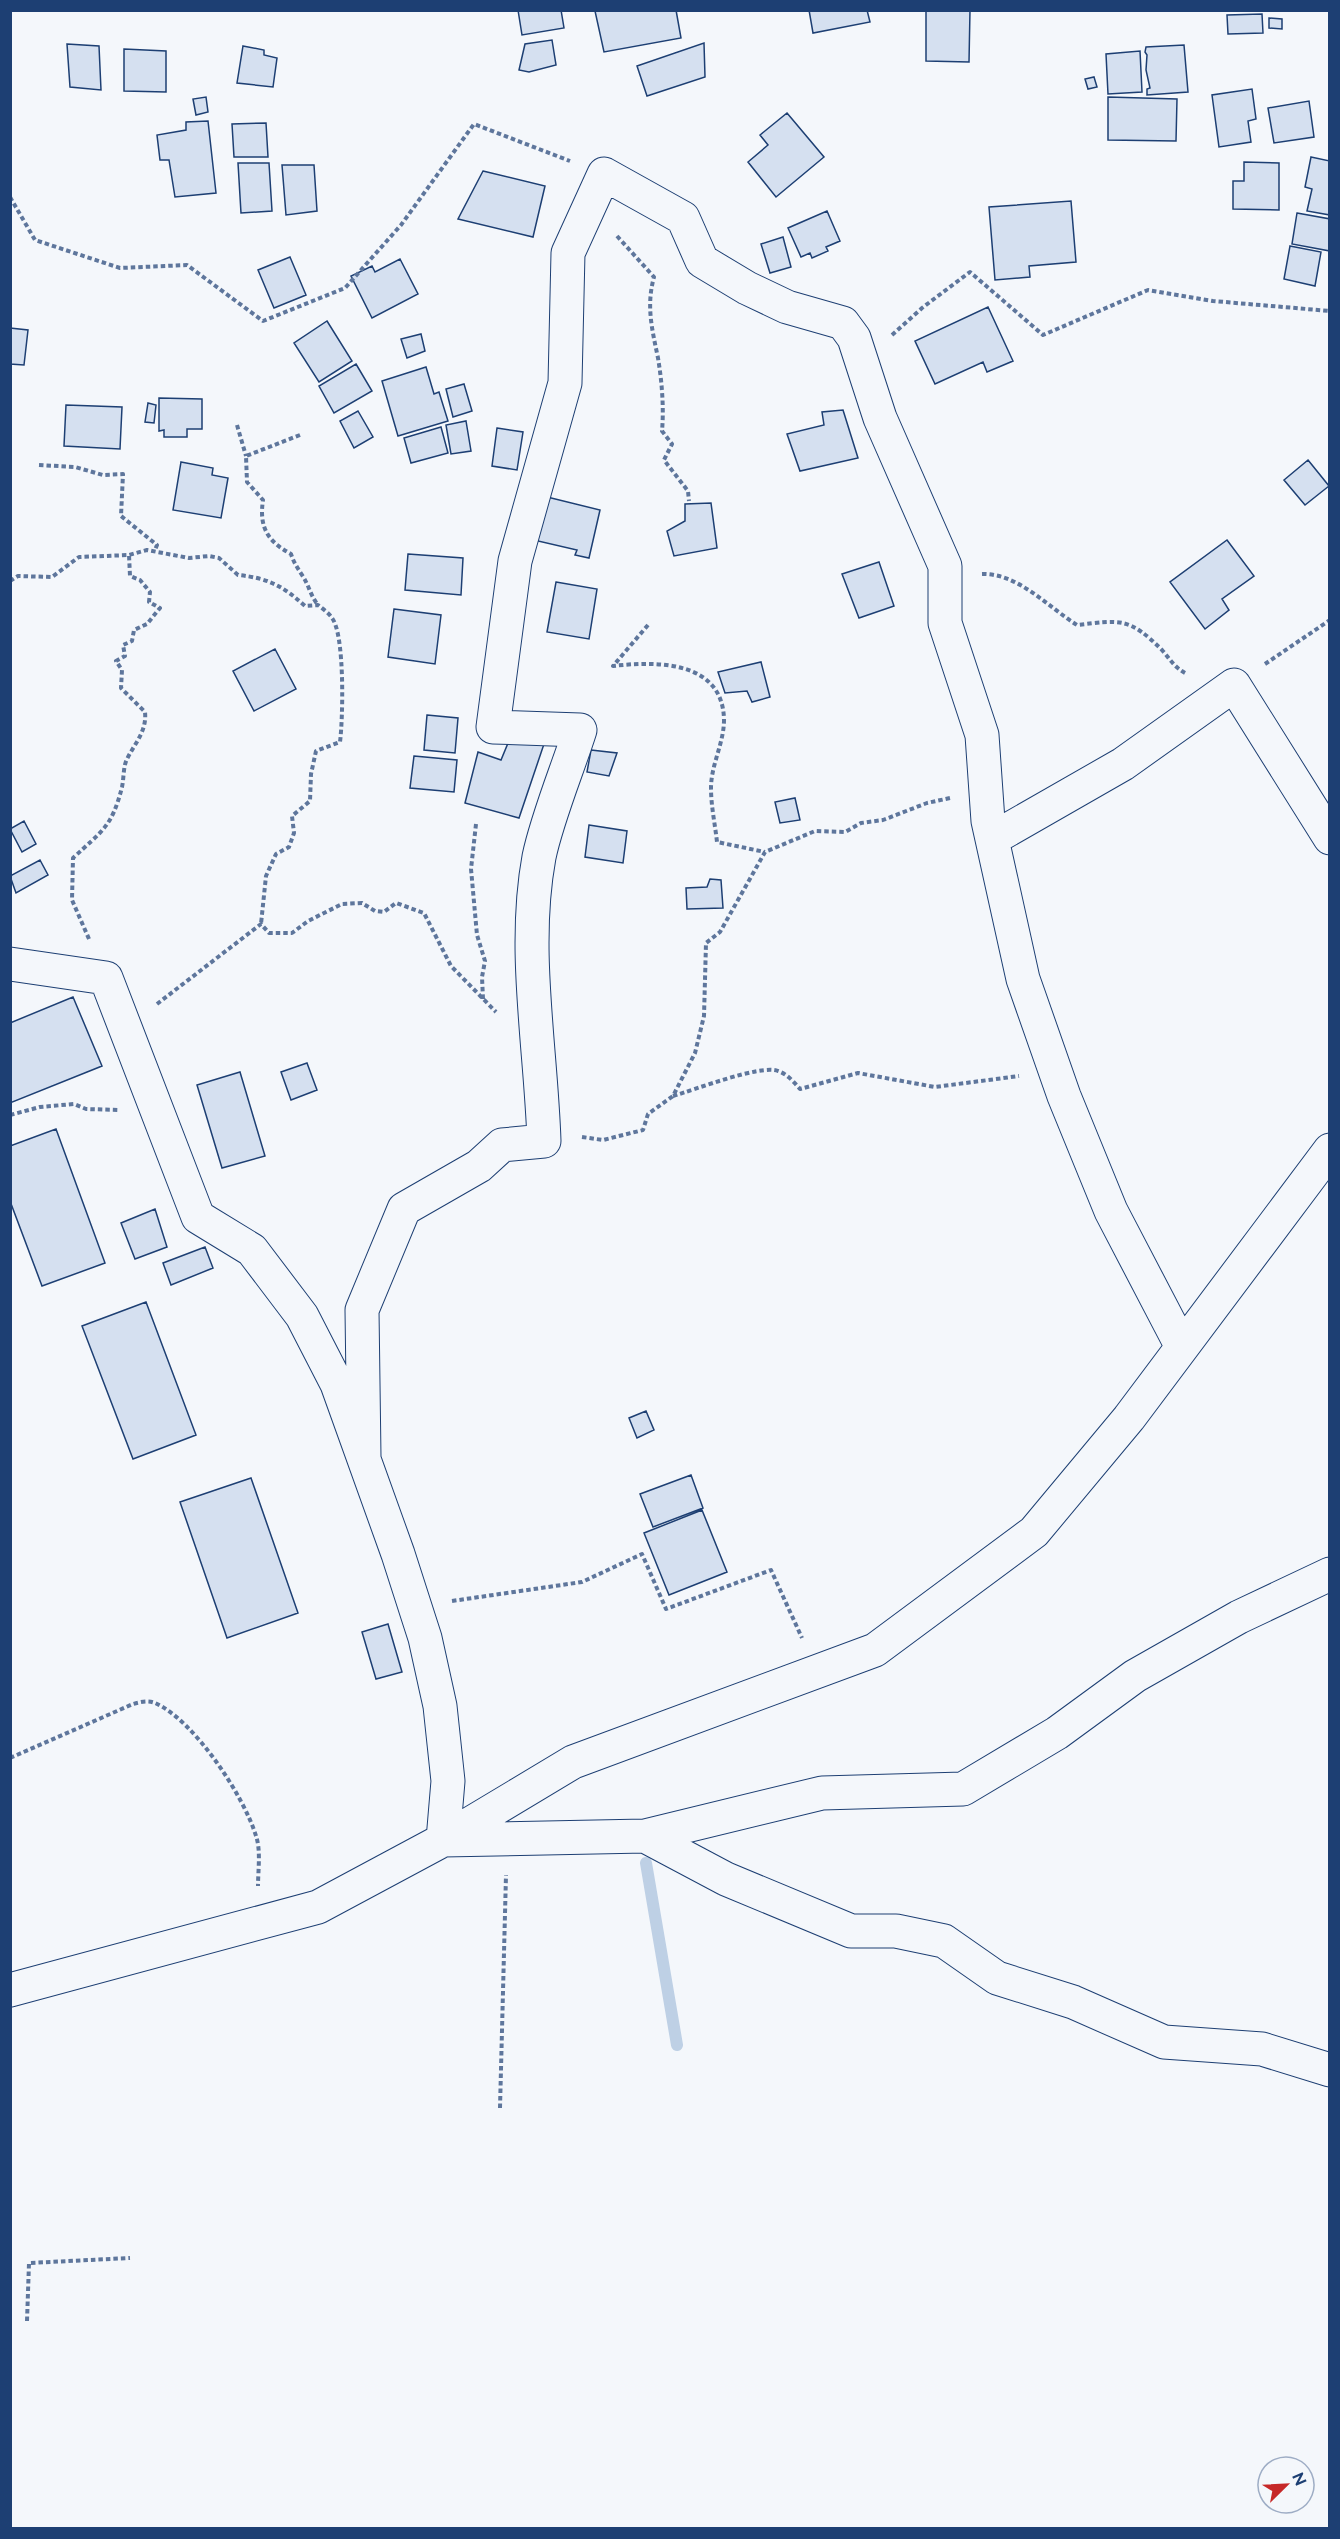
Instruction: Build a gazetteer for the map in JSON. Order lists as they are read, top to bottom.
{
  "north": "top right"
}
